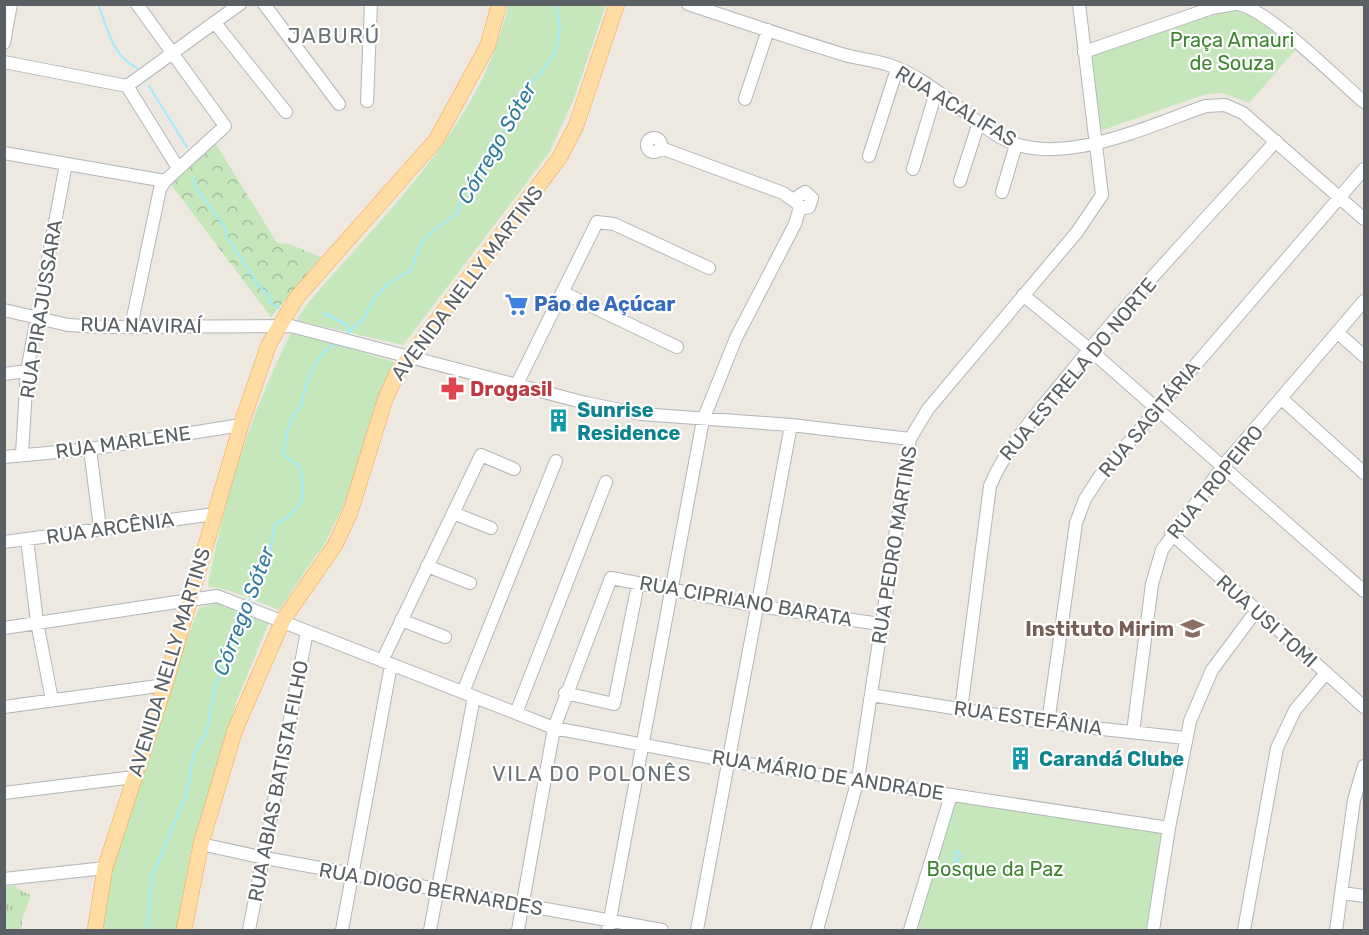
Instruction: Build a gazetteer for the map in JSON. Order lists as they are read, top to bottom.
{
  "streets": {
    "main road": ["AVENIDA NELLY MARTINS"],
    "street": [
      "RUA ACALIFAS",
      "RUA PIRAJUSSARA",
      "RUA NAVIRAÍ",
      "RUA ESTRELA DO NORTE",
      "RUA SAGITÁRIA",
      "RUA MARLENE",
      "RUA TROPEIRO",
      "RUA ARCÊNIA",
      "RUA PEDRO MARTINS",
      "RUA CIPRIANO BARATA",
      "RUA USI TOMI",
      "RUA ESTEFÂNIA",
      "RUA MÁRIO DE ANDRADE",
      "RUA ABIAS BATISTA FILHO",
      "RUA DIOGO BERNARDES"
    ]
  },
  "crossings": [
    ["RUA ACALIFAS", "RUA ESTRELA DO NORTE"],
    ["RUA ACALIFAS", "RUA SAGITÁRIA"],
    ["RUA ACALIFAS", "RUA PEDRO MARTINS"],
    ["AVENIDA NELLY MARTINS", "RUA NAVIRAÍ"],
    ["AVENIDA NELLY MARTINS", "RUA MARLENE"],
    ["AVENIDA NELLY MARTINS", "RUA ARCÊNIA"],
    ["AVENIDA NELLY MARTINS", "RUA MÁRIO DE ANDRADE"],
    ["AVENIDA NELLY MARTINS", "RUA DIOGO BERNARDES"],
    ["RUA PIRAJUSSARA", "RUA NAVIRAÍ"],
    ["RUA PIRAJUSSARA", "RUA MARLENE"],
    ["RUA NAVIRAÍ", "RUA PEDRO MARTINS"],
    ["RUA ESTRELA DO NORTE", "RUA ESTEFÂNIA"],
    ["RUA SAGITÁRIA", "RUA ESTEFÂNIA"],
    ["RUA TROPEIRO", "RUA USI TOMI"],
    ["RUA TROPEIRO", "RUA ESTEFÂNIA"],
    ["RUA PEDRO MARTINS", "RUA CIPRIANO BARATA"],
    ["RUA PEDRO MARTINS", "RUA ESTEFÂNIA"],
    ["RUA PEDRO MARTINS", "RUA MÁRIO DE ANDRADE"],
    ["RUA MÁRIO DE ANDRADE", "RUA ABIAS BATISTA FILHO"],
    ["RUA ABIAS BATISTA FILHO", "RUA DIOGO BERNARDES"]
  ],
  "districts": ["JABURÚ", "VILA DO POLONÊS"],
  "water": ["Córrego Sóter"],
  "parks": ["Praça Amauri de Souza", "Bosque da Paz"],
  "places": {
    "supermarket": ["Pão de Açúcar"],
    "pharmacy": ["Drogasil"],
    "building": ["Sunrise Residence", "Carandá Clube"],
    "school or university": ["Instituto Mirim"]
  }
}
